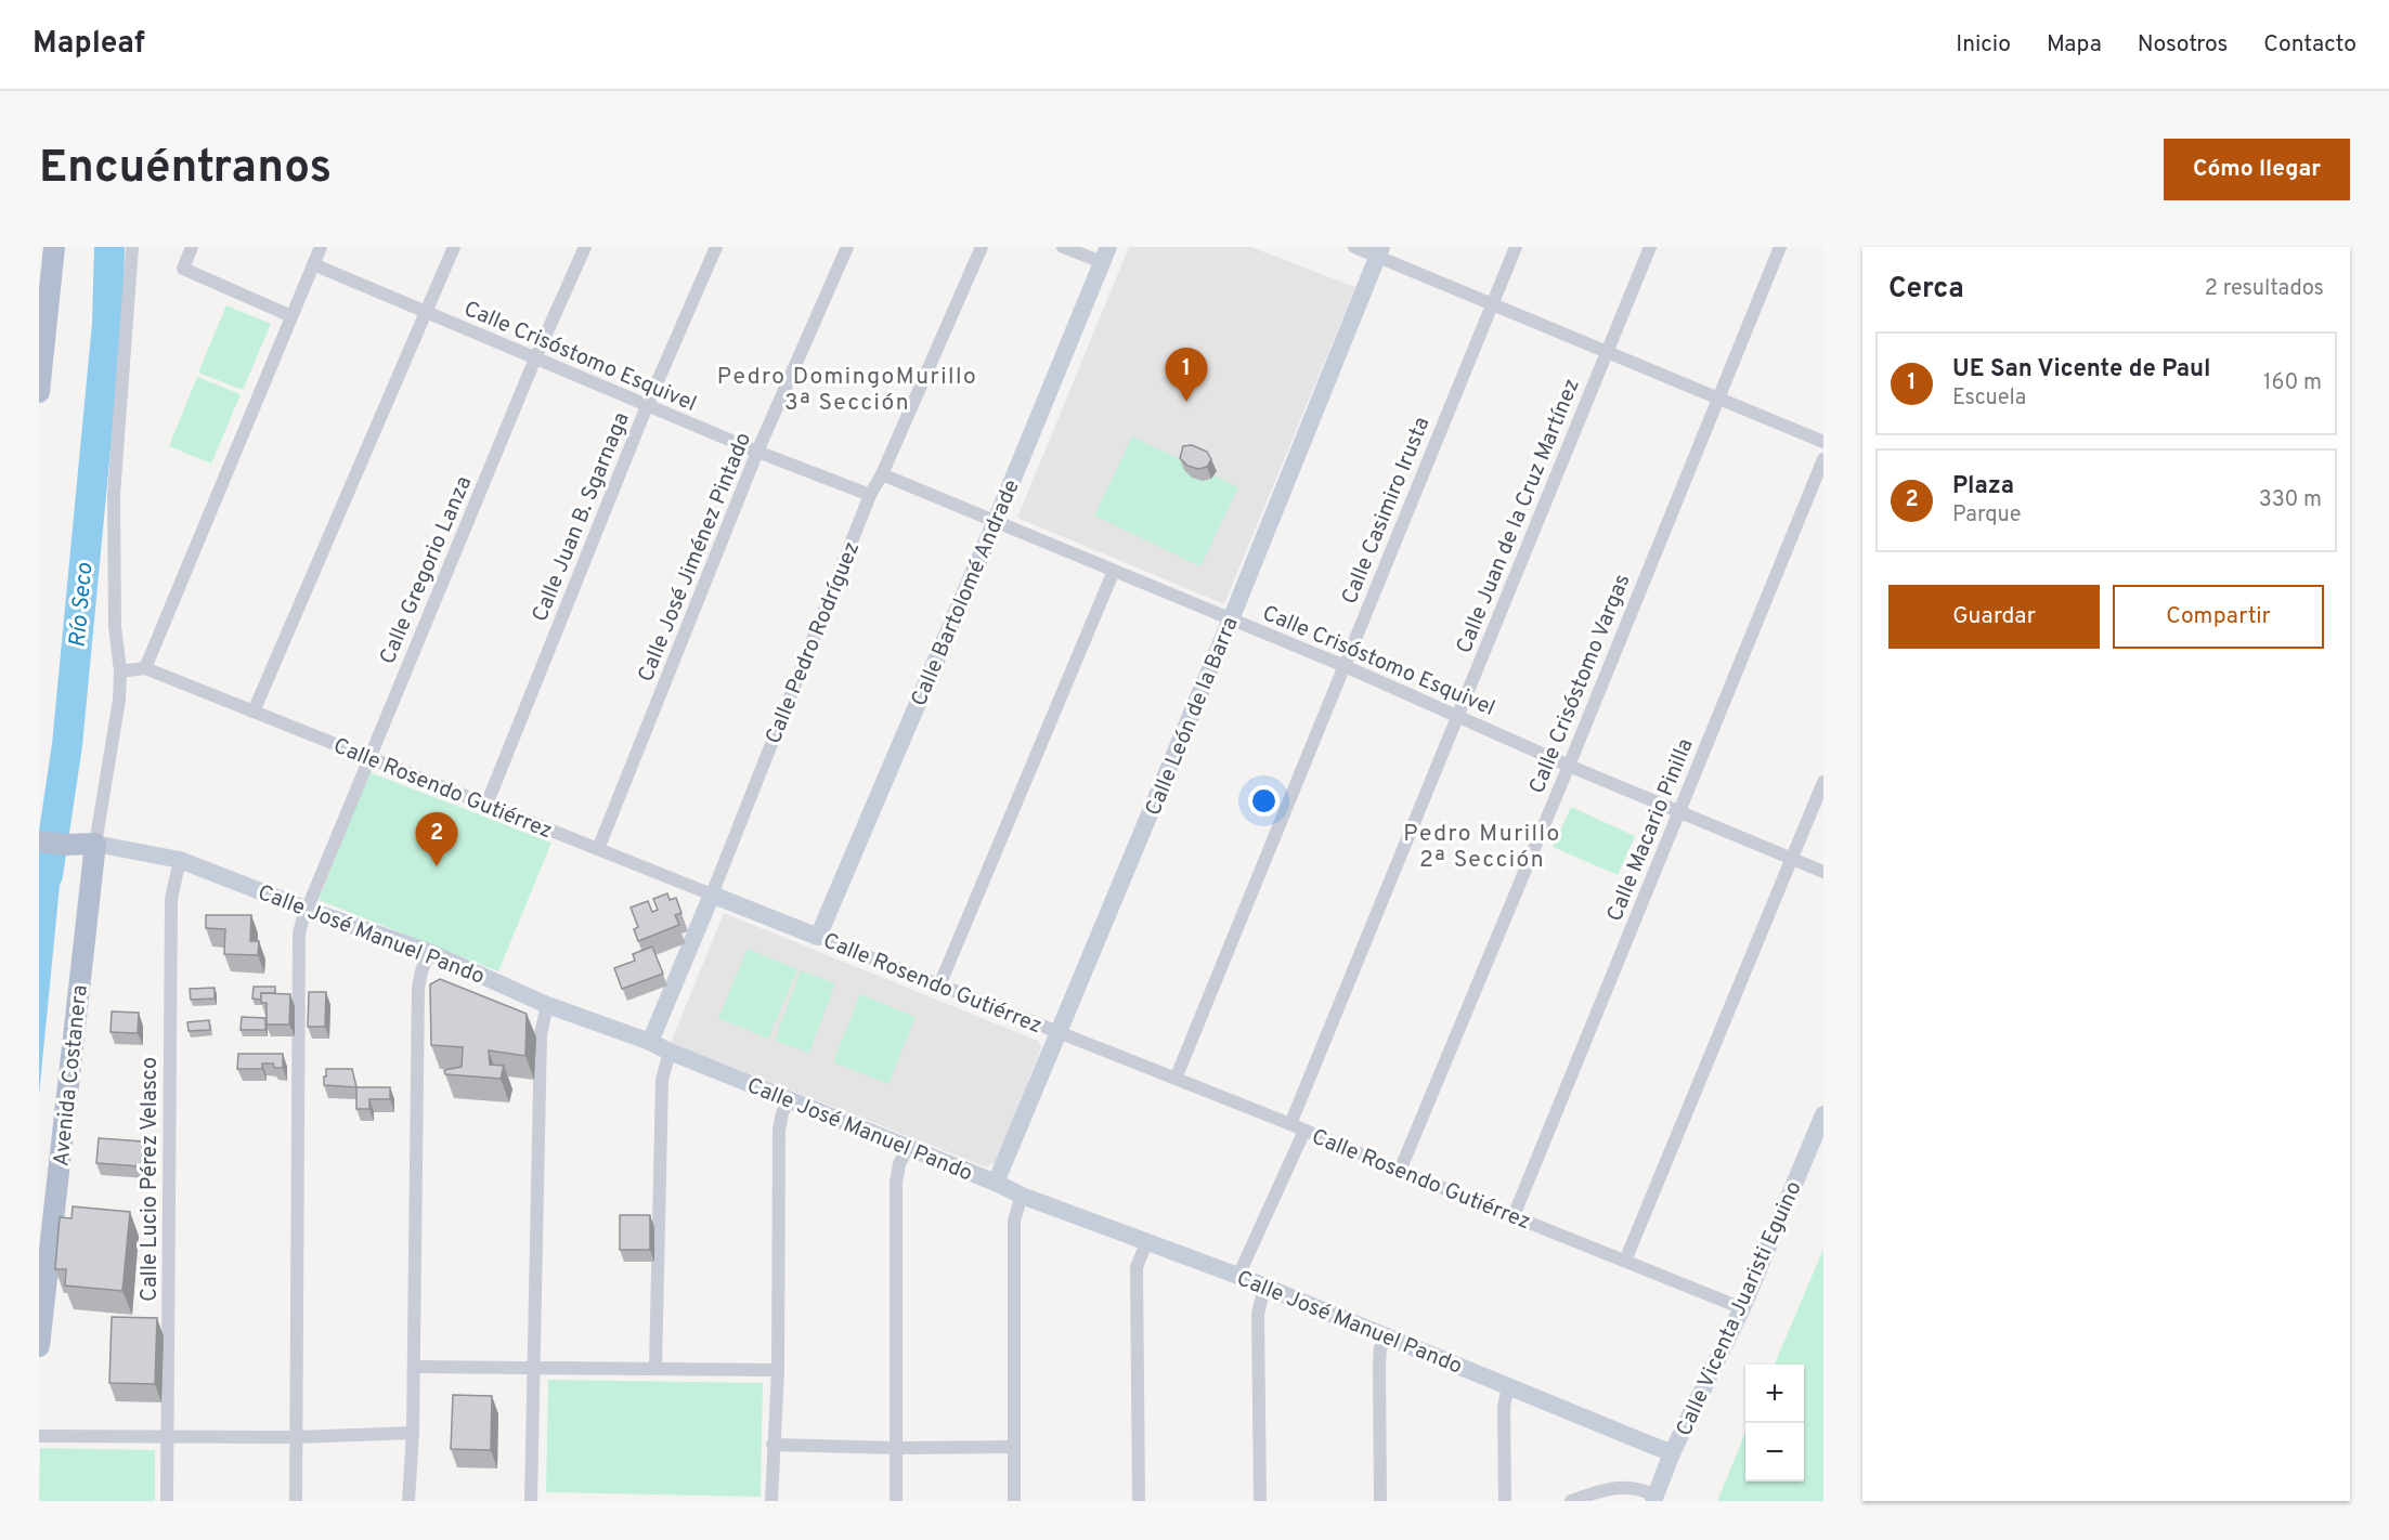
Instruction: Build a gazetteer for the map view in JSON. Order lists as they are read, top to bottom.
{
  "streets": {
    "main road": ["Calle José Manuel Pando", "Avenida Costanera"],
    "street": [
      "Calle Crisóstomo Esquivel",
      "Calle Casimiro Irusta",
      "Calle Juan de la Cruz Martínez",
      "Calle Juan B. Sgarnaga",
      "Calle José Jiménez Pintado",
      "Calle Gregorio Lanza",
      "Calle Bartolomé Andrade",
      "Calle Pedro Rodríguez",
      "Calle Crisóstomo Vargas",
      "Calle León de la Barra",
      "Calle Rosendo Gutiérrez",
      "Calle Macario Pinilla",
      "Calle Lucio Pérez Velasco",
      "Calle Vicenta Juaristi Eguino"
    ]
  },
  "crossings": [
    ["Calle Crisóstomo Esquivel", "Calle Casimiro Irusta"],
    ["Calle Crisóstomo Esquivel", "Calle Juan de la Cruz Martínez"],
    ["Calle Crisóstomo Esquivel", "Calle Juan B. Sgarnaga"],
    ["Calle Crisóstomo Esquivel", "Calle José Jiménez Pintado"],
    ["Calle Crisóstomo Esquivel", "Calle Gregorio Lanza"],
    ["Calle Crisóstomo Esquivel", "Calle Bartolomé Andrade"],
    ["Calle Crisóstomo Esquivel", "Calle Pedro Rodríguez"],
    ["Calle Crisóstomo Esquivel", "Calle Crisóstomo Vargas"],
    ["Calle Crisóstomo Esquivel", "Calle León de la Barra"],
    ["Calle Crisóstomo Esquivel", "Calle Macario Pinilla"],
    ["Calle Casimiro Irusta", "Calle Rosendo Gutiérrez"],
    ["Calle Juan de la Cruz Martínez", "Calle Rosendo Gutiérrez"],
    ["Calle Juan B. Sgarnaga", "Calle Rosendo Gutiérrez"],
    ["Calle José Jiménez Pintado", "Calle Rosendo Gutiérrez"],
    ["Calle Gregorio Lanza", "Calle Rosendo Gutiérrez"],
    ["Calle Gregorio Lanza", "Calle José Manuel Pando"],
    ["Calle Bartolomé Andrade", "Calle Rosendo Gutiérrez"],
    ["Calle Pedro Rodríguez", "Calle Rosendo Gutiérrez"],
    ["Calle Pedro Rodríguez", "Calle José Manuel Pando"],
    ["Calle Crisóstomo Vargas", "Calle Rosendo Gutiérrez"],
    ["Calle León de la Barra", "Calle Rosendo Gutiérrez"],
    ["Calle León de la Barra", "Calle José Manuel Pando"],
    ["Calle Rosendo Gutiérrez", "Calle Macario Pinilla"],
    ["Calle Rosendo Gutiérrez", "Calle Vicenta Juaristi Eguino"],
    ["Calle José Manuel Pando", "Avenida Costanera"],
    ["Calle José Manuel Pando", "Calle Lucio Pérez Velasco"],
    ["Calle José Manuel Pando", "Calle Vicenta Juaristi Eguino"]
  ],
  "districts": ["Pedro DomingoMurillo 3ª Sección", "Pedro Murillo 2ª Sección"],
  "water": ["Río Seco"],
  "page": {
    "header": "Mapleaf",
    "nav": [
      "Inicio",
      "Mapa",
      "Nosotros",
      "Contacto"
    ],
    "buttons": [
      "Cómo llegar",
      ["Guardar", "Compartir"]
    ],
    "title": "Encuéntranos",
    "heading": ["Cerca", "2 resultados"],
    "list": [
      {
        "mark": "1",
        "name": "UE San Vicente de Paul",
        "note": "Escuela",
        "value": "160 m"
      },
      {
        "mark": "2",
        "name": "Plaza",
        "note": "Parque",
        "value": "330 m"
      }
    ],
    "pins": ["1", "2"],
    "map_buttons": ["+", "−"]
  }
}
